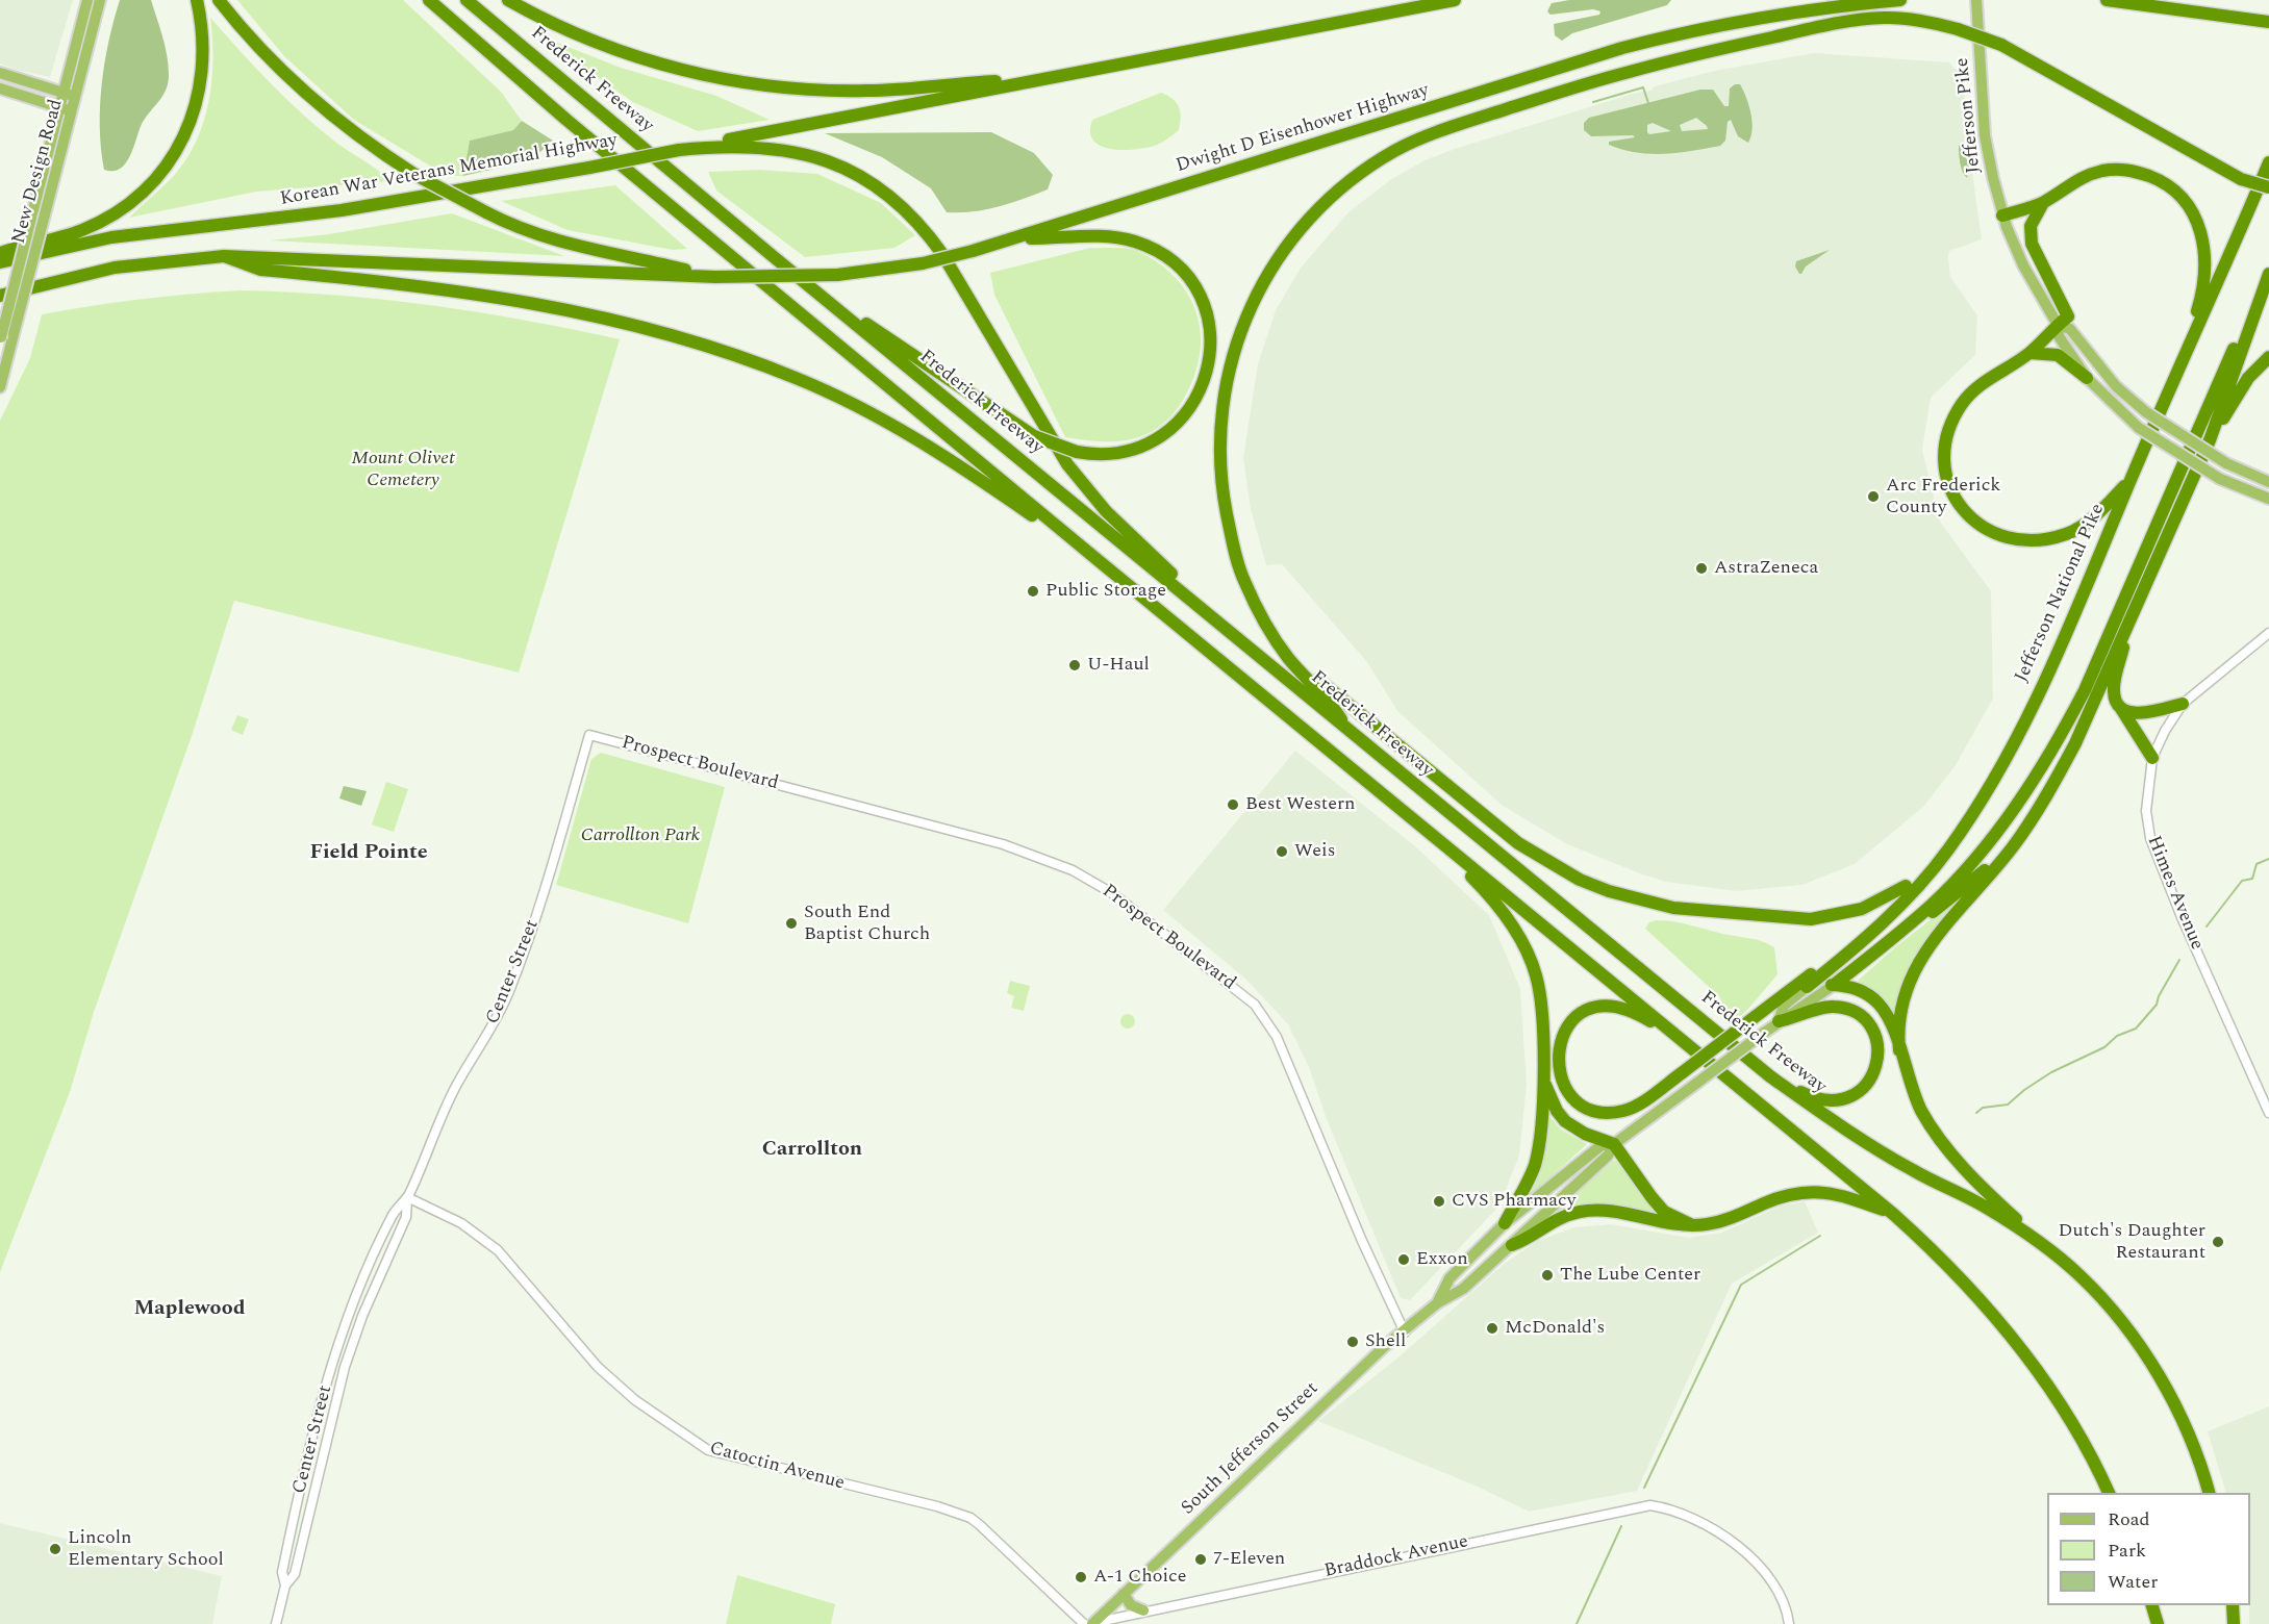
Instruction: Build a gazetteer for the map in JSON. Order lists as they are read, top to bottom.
{
  "streets": {
    "highway": [
      "Frederick Freeway",
      "Dwight D Eisenhower Highway",
      "Korean War Veterans Memorial Highway",
      "Jefferson National Pike"
    ],
    "main road": ["Jefferson Pike", "New Design Road", "South Jefferson Street"],
    "street": [
      "Prospect Boulevard",
      "Himes Avenue",
      "Center Street",
      "Catoctin Avenue",
      "Braddock Avenue"
    ]
  },
  "crossings": [
    ["Jefferson National Pike", "South Jefferson Street"],
    ["Prospect Boulevard", "Center Street"],
    ["Prospect Boulevard", "South Jefferson Street"],
    ["Center Street", "Catoctin Avenue"],
    ["South Jefferson Street", "Catoctin Avenue"],
    ["South Jefferson Street", "Braddock Avenue"],
    ["Catoctin Avenue", "Braddock Avenue"]
  ],
  "districts": ["Field Pointe", "Carrollton", "Maplewood"],
  "parks": ["Mount Olivet Cemetery", "Carrollton Park"],
  "places": [
    "Arc Frederick County",
    "AstraZeneca",
    "Public Storage",
    "U-Haul",
    "Best Western",
    "Weis",
    "South End Baptist Church",
    "CVS Pharmacy",
    "Dutch's Daughter Restaurant",
    "Exxon",
    "The Lube Center",
    "McDonald's",
    "Shell",
    "Lincoln Elementary School",
    "7-Eleven",
    "A-1 Choice"
  ],
  "legend": ["Road", "Park", "Water"]
}
